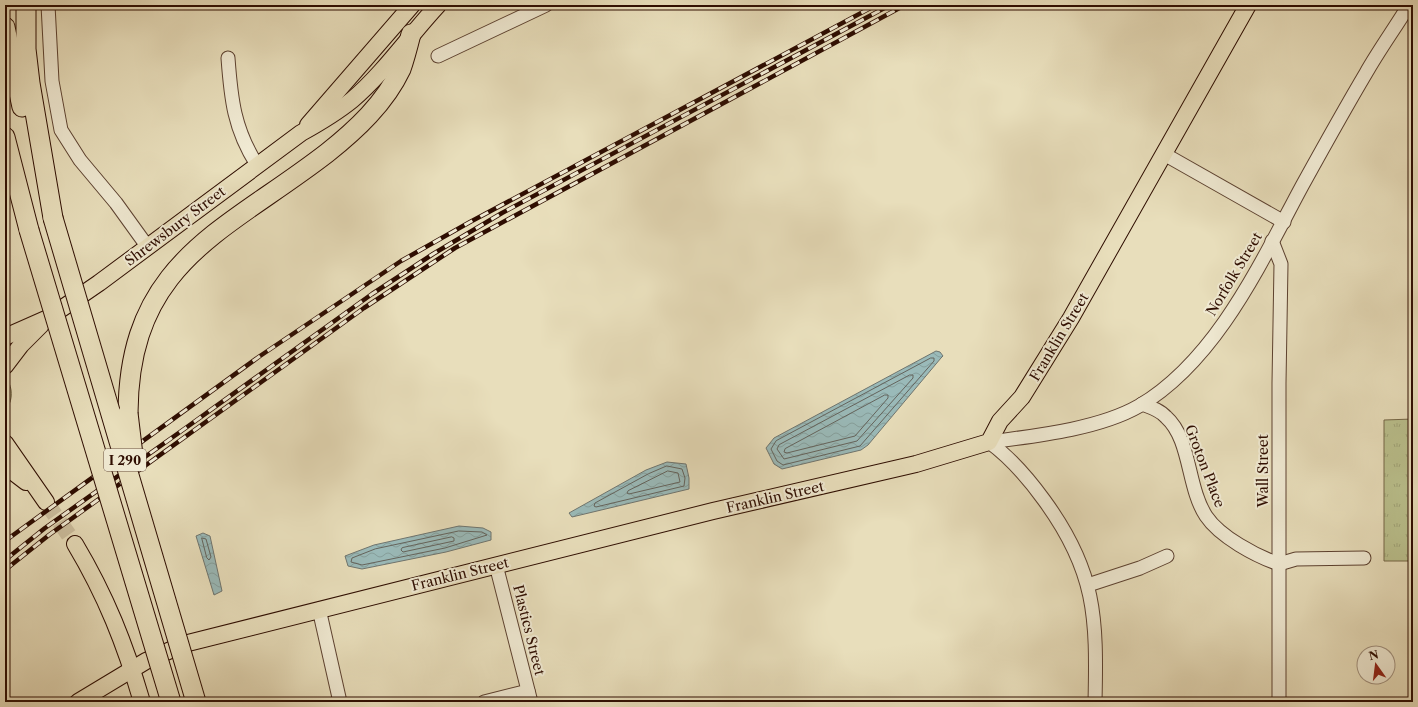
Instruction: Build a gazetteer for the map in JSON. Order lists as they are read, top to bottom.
{
  "streets": {
    "highway": ["I 290"],
    "main road": ["Shrewsbury Street", "Franklin Street"],
    "street": [
      "Norfolk Street",
      "Groton Place",
      "Wall Street",
      "Plastics Street"
    ]
  },
  "crossings": [
    ["Norfolk Street", "Franklin Street"],
    ["Norfolk Street", "Groton Place"],
    ["Norfolk Street", "Wall Street"],
    ["Franklin Street", "Plastics Street"],
    ["Groton Place", "Wall Street"]
  ],
  "north": "top"
}
